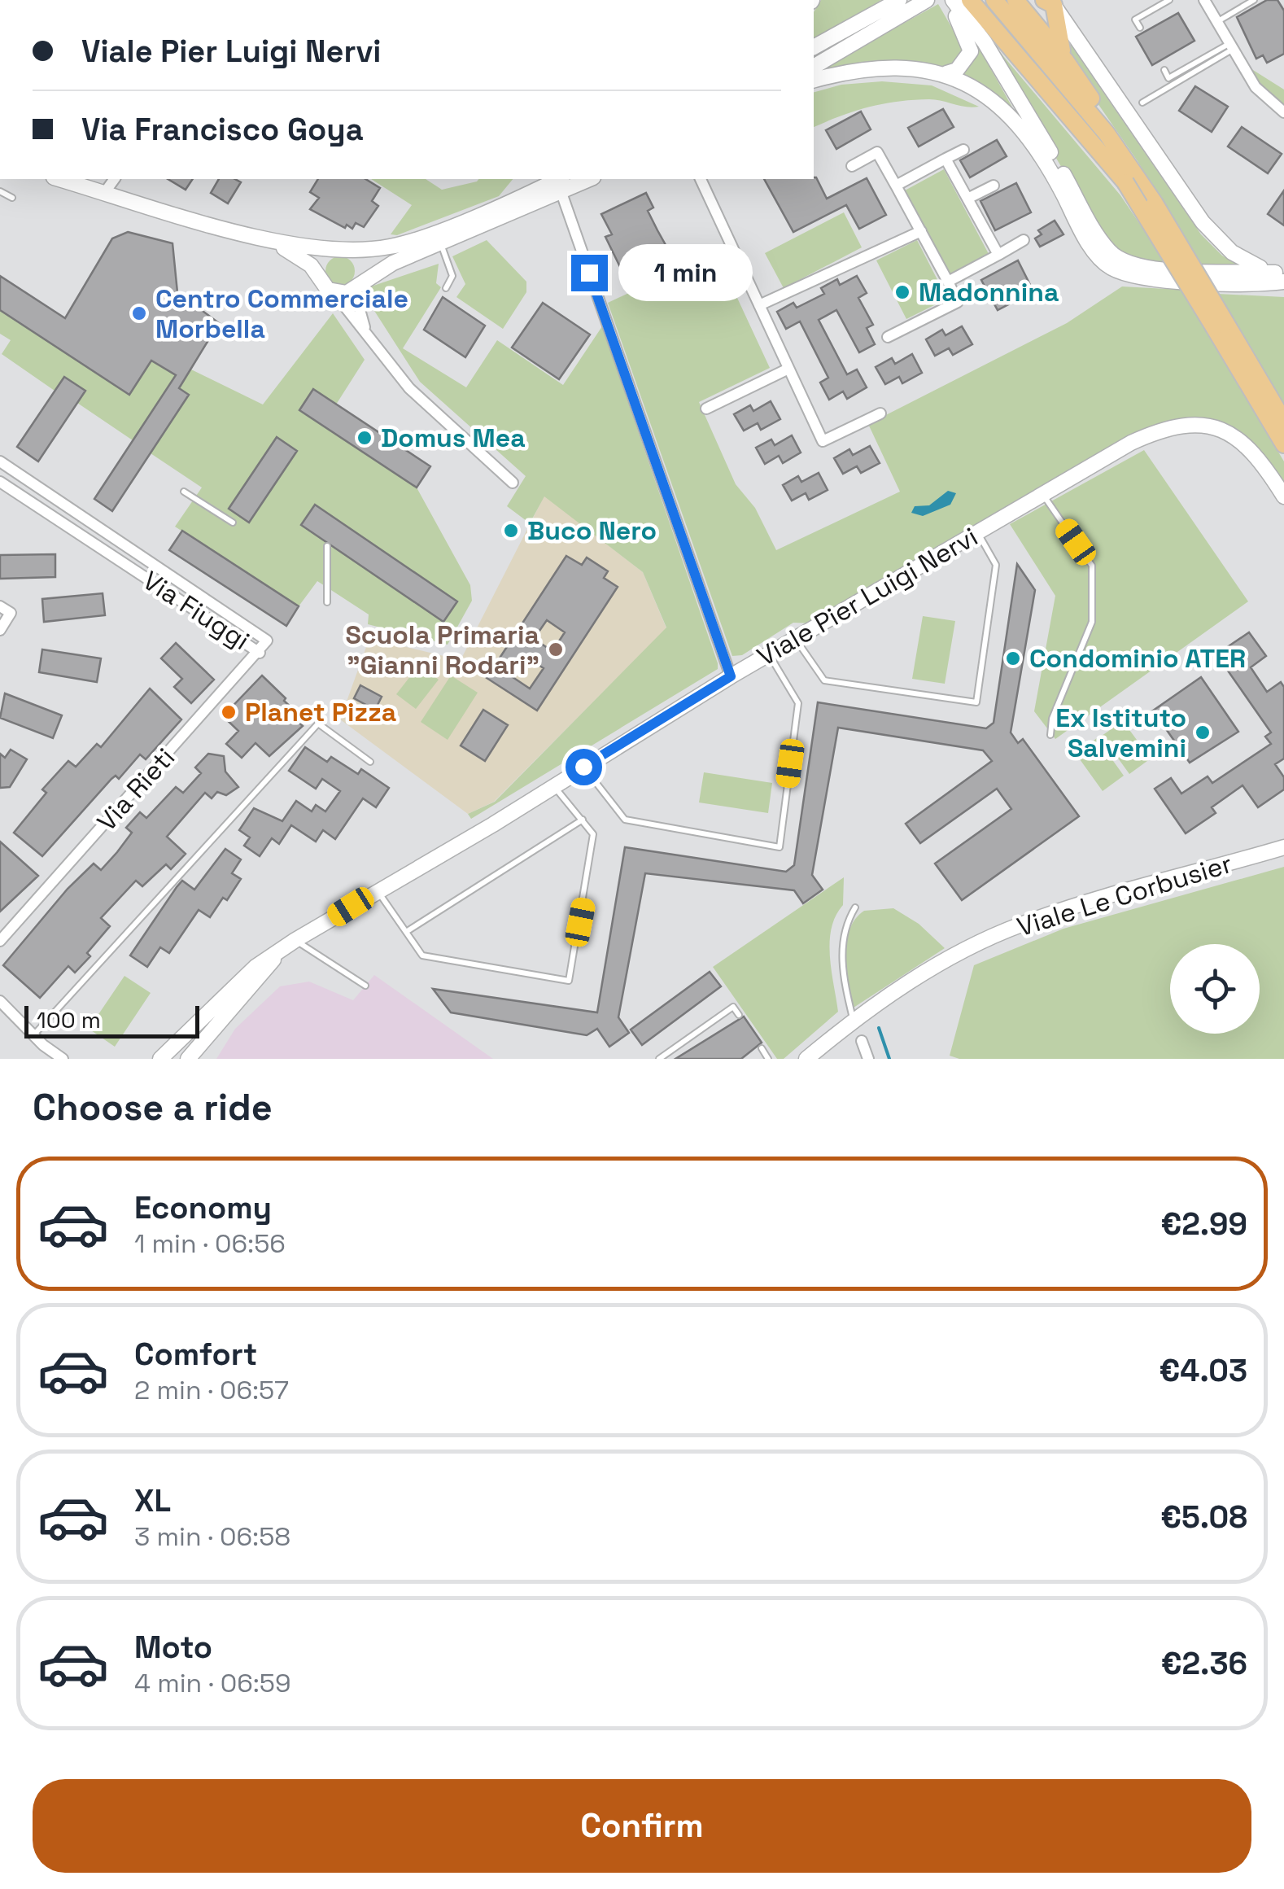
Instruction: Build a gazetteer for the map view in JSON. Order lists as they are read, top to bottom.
{
  "streets": {
    "street": [
      "Viale Pier Luigi Nervi",
      "Via Fiuggi",
      "Via Rieti",
      "Viale Le Corbusier"
    ]
  },
  "crossings": [
    ["Via Fiuggi", "Via Rieti"]
  ],
  "places": [
    "Madonnina",
    "Centro Commerciale Morbella",
    "Domus Mea",
    "Buco Nero",
    "Scuola Primaria \"Gianni Rodari\"",
    "Condominio ATER",
    "Planet Pizza",
    "Ex Istituto Salvemini"
  ],
  "scale_bar": "100 m",
  "page": {
    "banner": ["Viale Pier Luigi Nervi", "Via Francisco Goya"],
    "bubble": "1 min",
    "scale": "100 m",
    "heading": "Choose a ride",
    "list": [
      {
        "name": "Economy",
        "note": "1 min · 06:56",
        "value": "€2.99"
      },
      {
        "name": "Comfort",
        "note": "2 min · 06:57",
        "value": "€4.03"
      },
      {
        "name": "XL",
        "note": "3 min · 06:58",
        "value": "€5.08"
      },
      {
        "name": "Moto",
        "note": "4 min · 06:59",
        "value": "€2.36"
      }
    ],
    "buttons": "Confirm"
  }
}
